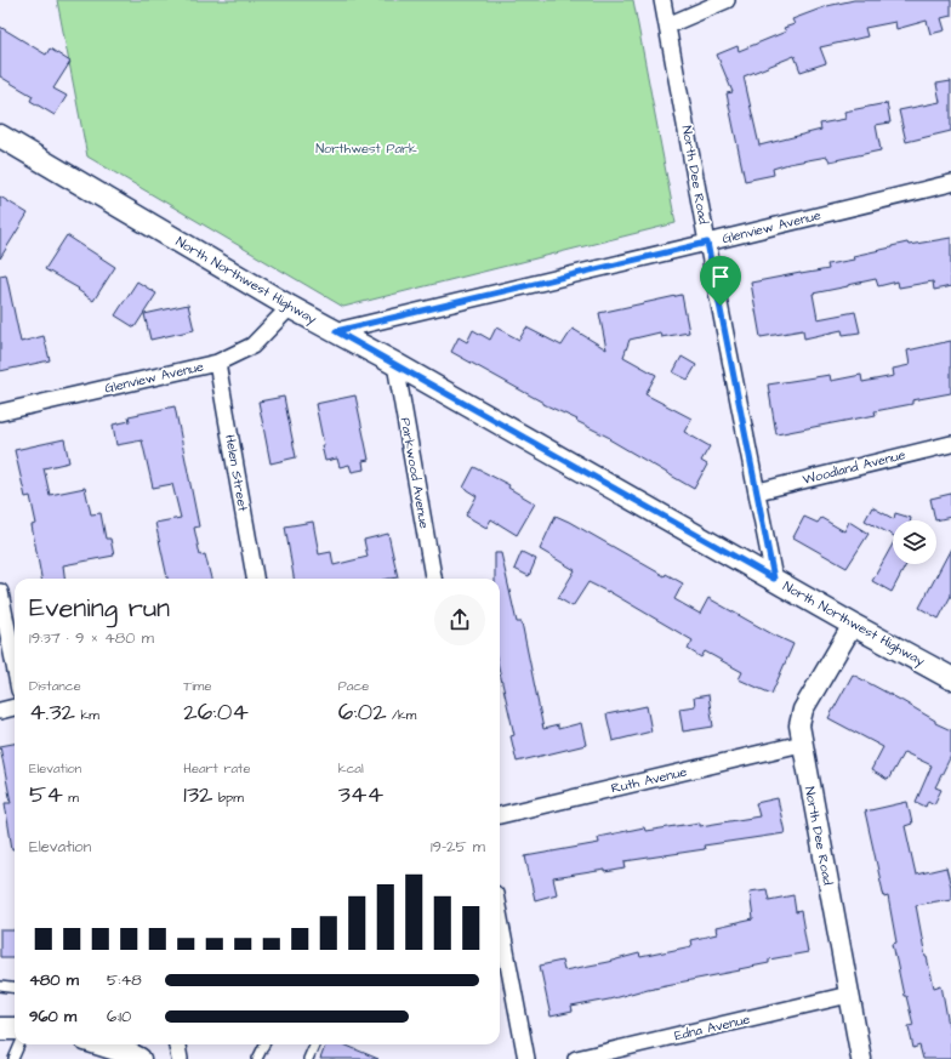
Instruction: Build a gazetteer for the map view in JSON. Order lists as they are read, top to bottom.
{
  "streets": {
    "main road": ["North Northwest Highway"],
    "street": [
      "North Dee Road",
      "Glenview Avenue",
      "Woodland Avenue",
      "Helen Street",
      "Parkwood Avenue",
      "Ruth Avenue",
      "Edna Avenue"
    ]
  },
  "crossings": [
    ["North Dee Road", "Glenview Avenue"],
    ["North Dee Road", "North Northwest Highway"],
    ["North Dee Road", "Woodland Avenue"],
    ["North Dee Road", "Ruth Avenue"],
    ["North Dee Road", "Edna Avenue"],
    ["Glenview Avenue", "North Northwest Highway"],
    ["Glenview Avenue", "Helen Street"],
    ["North Northwest Highway", "Parkwood Avenue"]
  ],
  "parks": ["Northwest Park"],
  "page": {
    "heading": ["Evening run", "19:37 · 9 × 480 m"],
    "stats": [
      ["Distance", "4.32 km"],
      ["Time", "26:04"],
      ["Pace", "6:02 /km"],
      ["Elevation", "54 m"],
      ["Heart rate", "132 bpm"],
      ["kcal", "344"]
    ],
    "chart": ["Elevation", "19–25 m"],
    "list": [
      {
        "name": "480 m",
        "note": "5:48"
      },
      {
        "name": "960 m",
        "note": "6:10"
      }
    ]
  }
}
